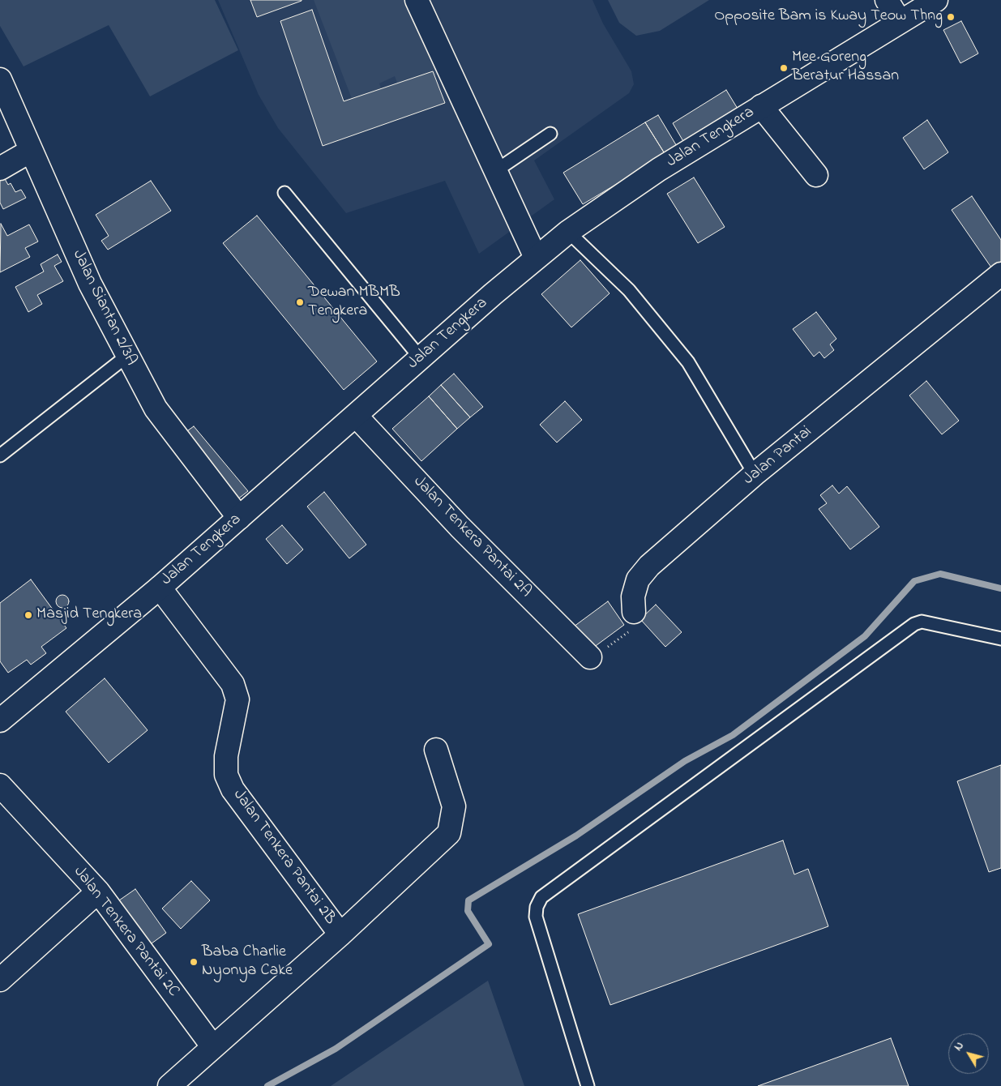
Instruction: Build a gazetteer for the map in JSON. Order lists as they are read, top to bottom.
{
  "streets": {
    "street": [
      "Jalan Tengkera",
      "Jalan Siantan 2/3A",
      "Jalan Pantai",
      "Jalan Tenkera Pantai 2A",
      "Jalan Tenkera Pantai 2B",
      "Jalan Tenkera Pantai 2C"
    ]
  },
  "crossings": [
    ["Jalan Tengkera", "Jalan Siantan 2/3A"],
    ["Jalan Tengkera", "Jalan Tenkera Pantai 2A"],
    ["Jalan Tengkera", "Jalan Tenkera Pantai 2B"]
  ],
  "places": [
    "Opposite Bam is Kway Teow Thng",
    "Mee Goreng Beratur Hassan",
    "Dewan MBMB Tengkera",
    "Masjid Tengkera",
    "Baba Charlie Nyonya Cake"
  ],
  "north": "top left"
}
